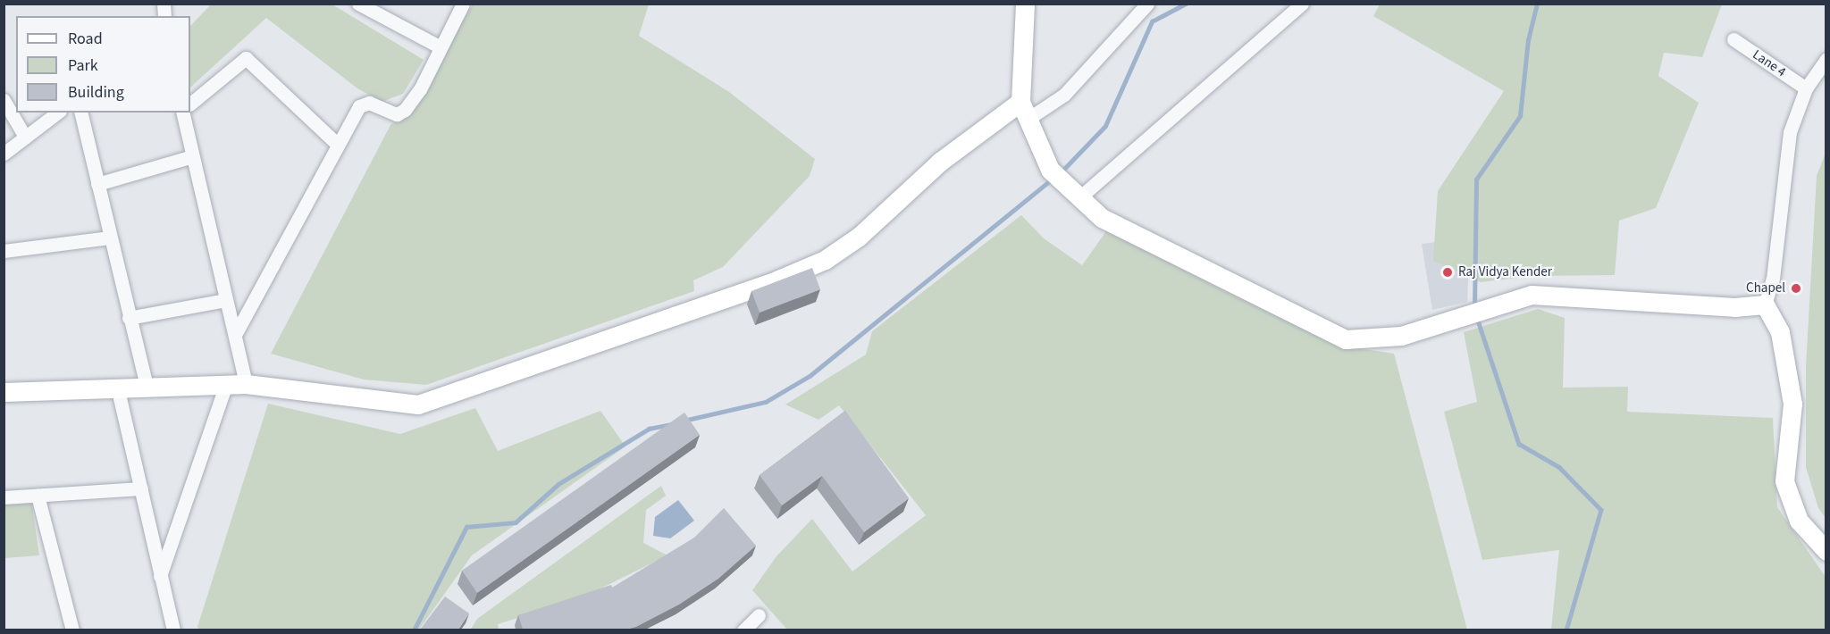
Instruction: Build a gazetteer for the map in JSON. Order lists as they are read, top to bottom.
{
  "streets": {
    "street": ["Lane 4"]
  },
  "places": ["Raj Vidya Kender", "Chapel"],
  "legend": ["Road", "Park", "Building"]
}
